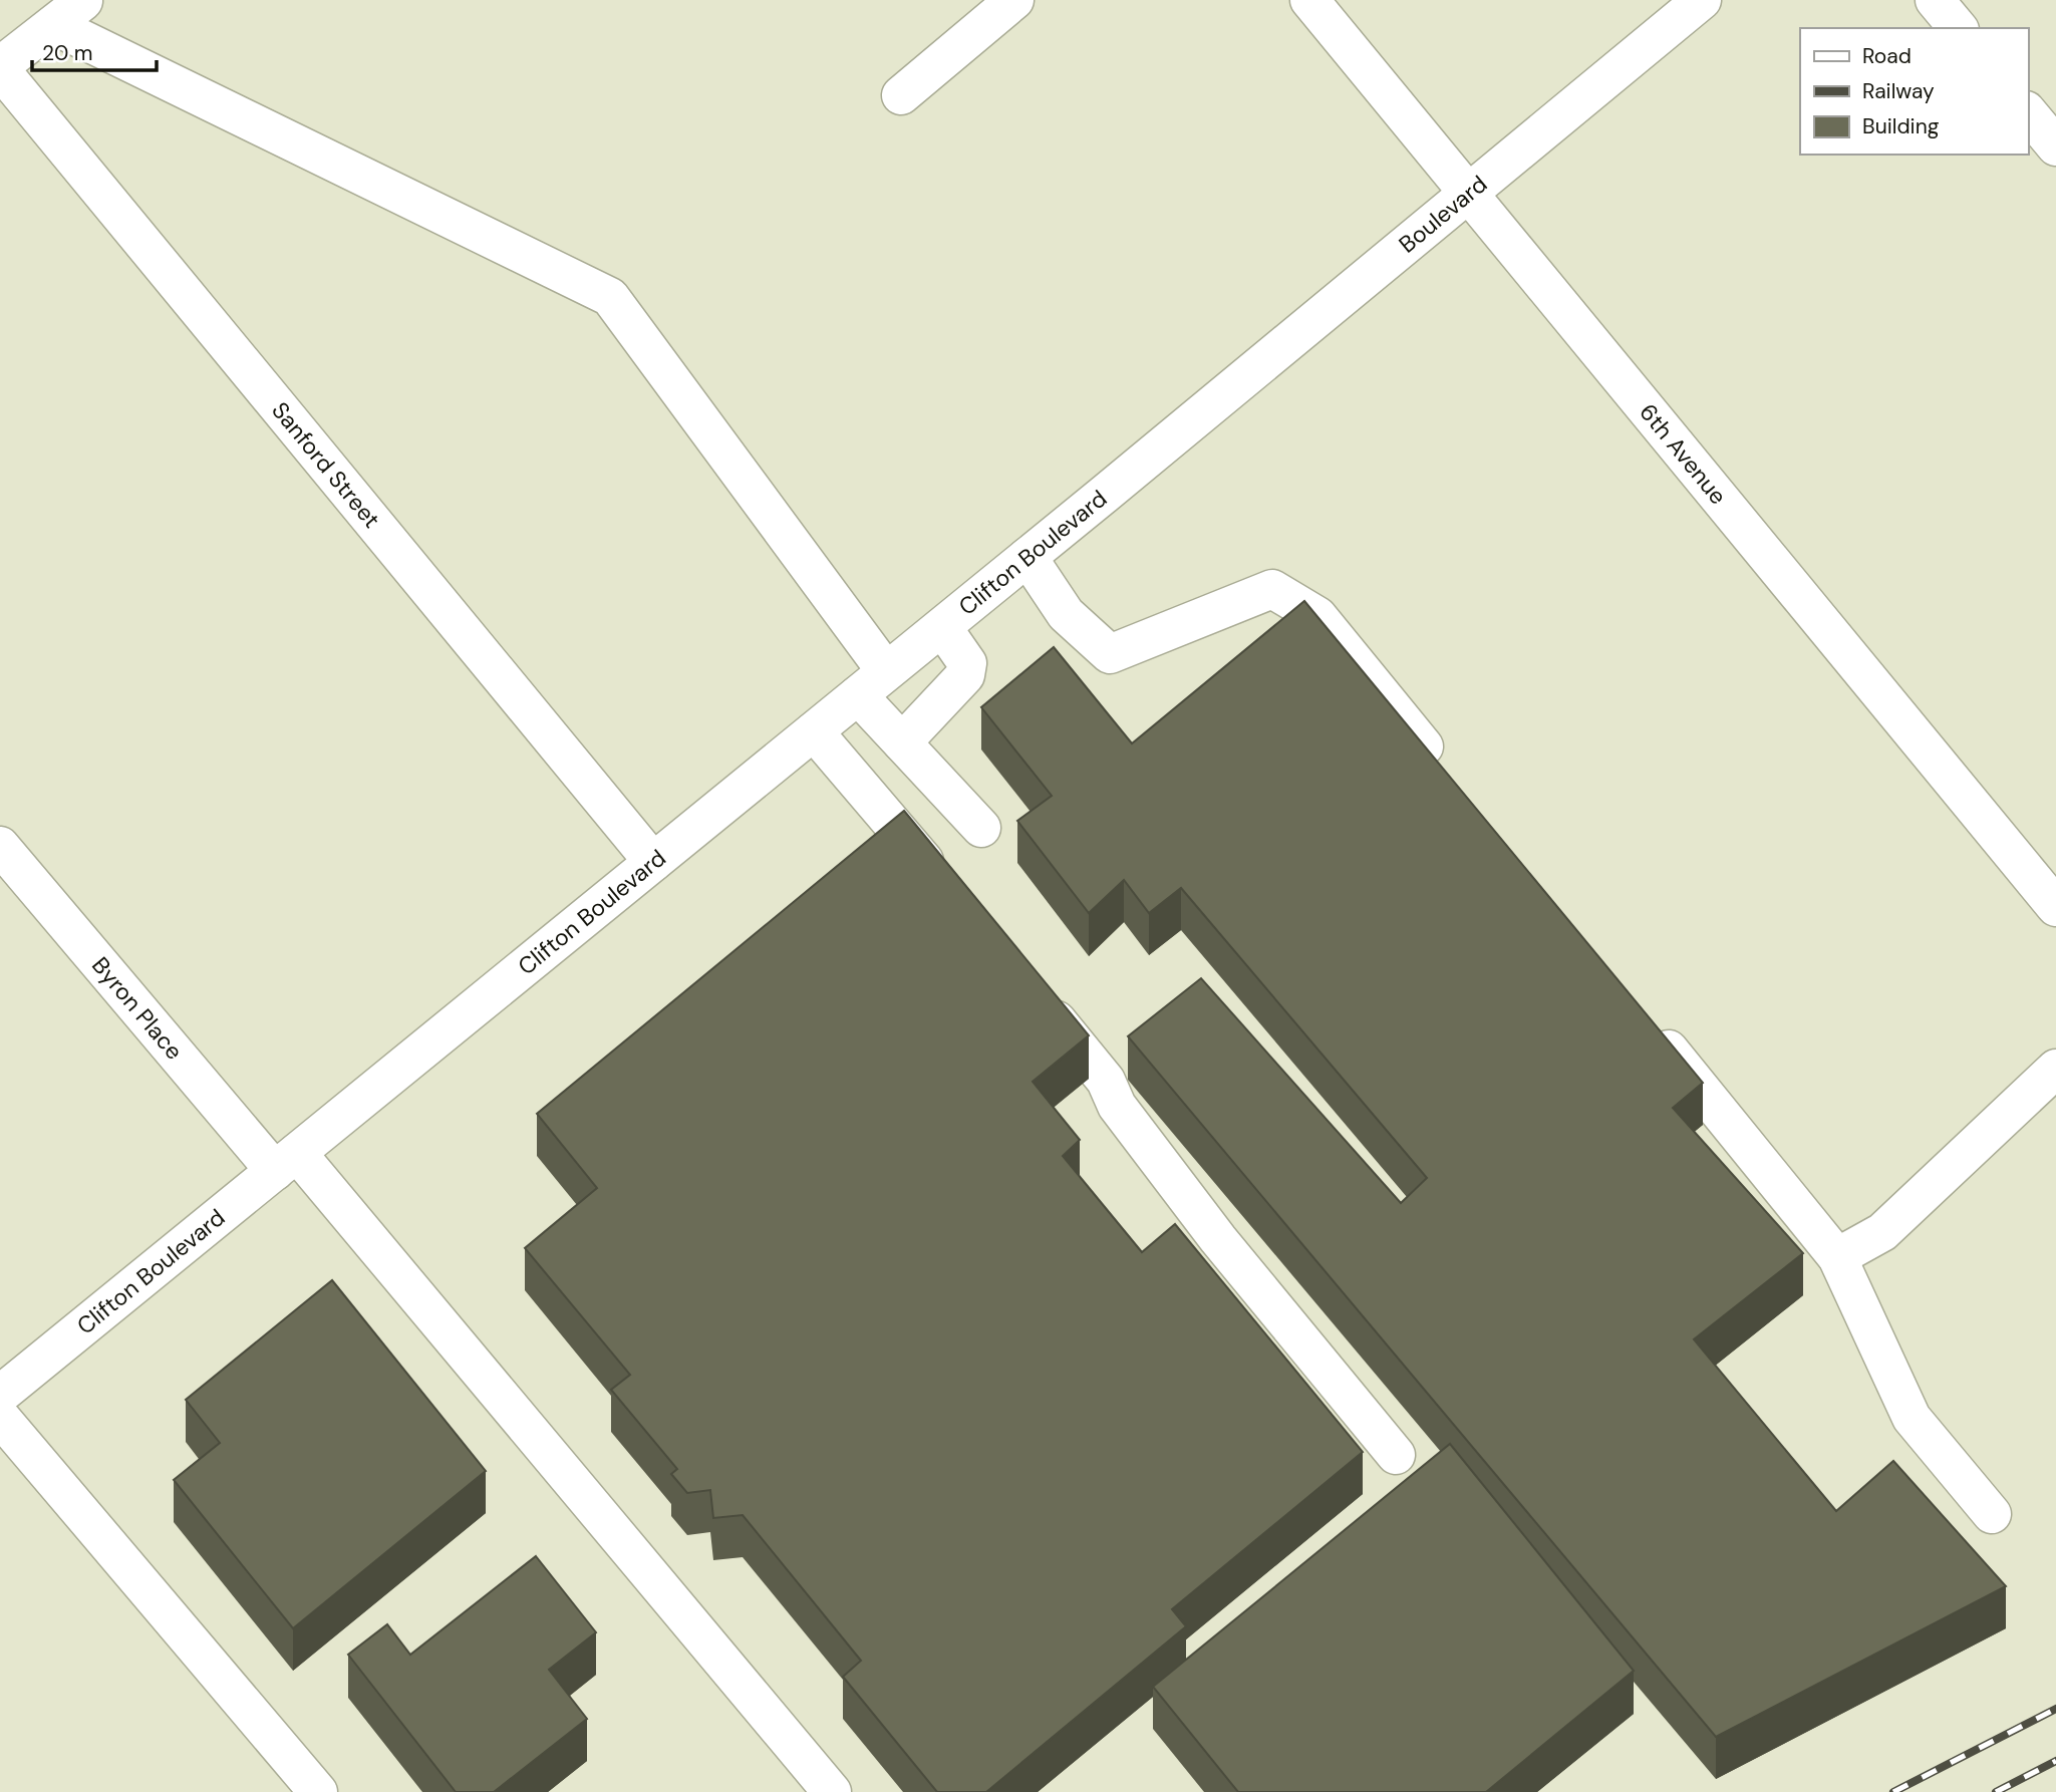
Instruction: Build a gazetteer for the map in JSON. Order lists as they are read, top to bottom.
{
  "streets": {
    "street": [
      "Boulevard",
      "6th Avenue",
      "Sanford Street",
      "Clifton Boulevard",
      "Byron Place"
    ]
  },
  "crossings": [
    ["Boulevard", "6th Avenue"],
    ["Boulevard", "Clifton Boulevard"],
    ["Sanford Street", "Clifton Boulevard"],
    ["Clifton Boulevard", "Byron Place"]
  ],
  "legend": ["Road", "Railway", "Building"],
  "scale_bar": "20 m"
}
